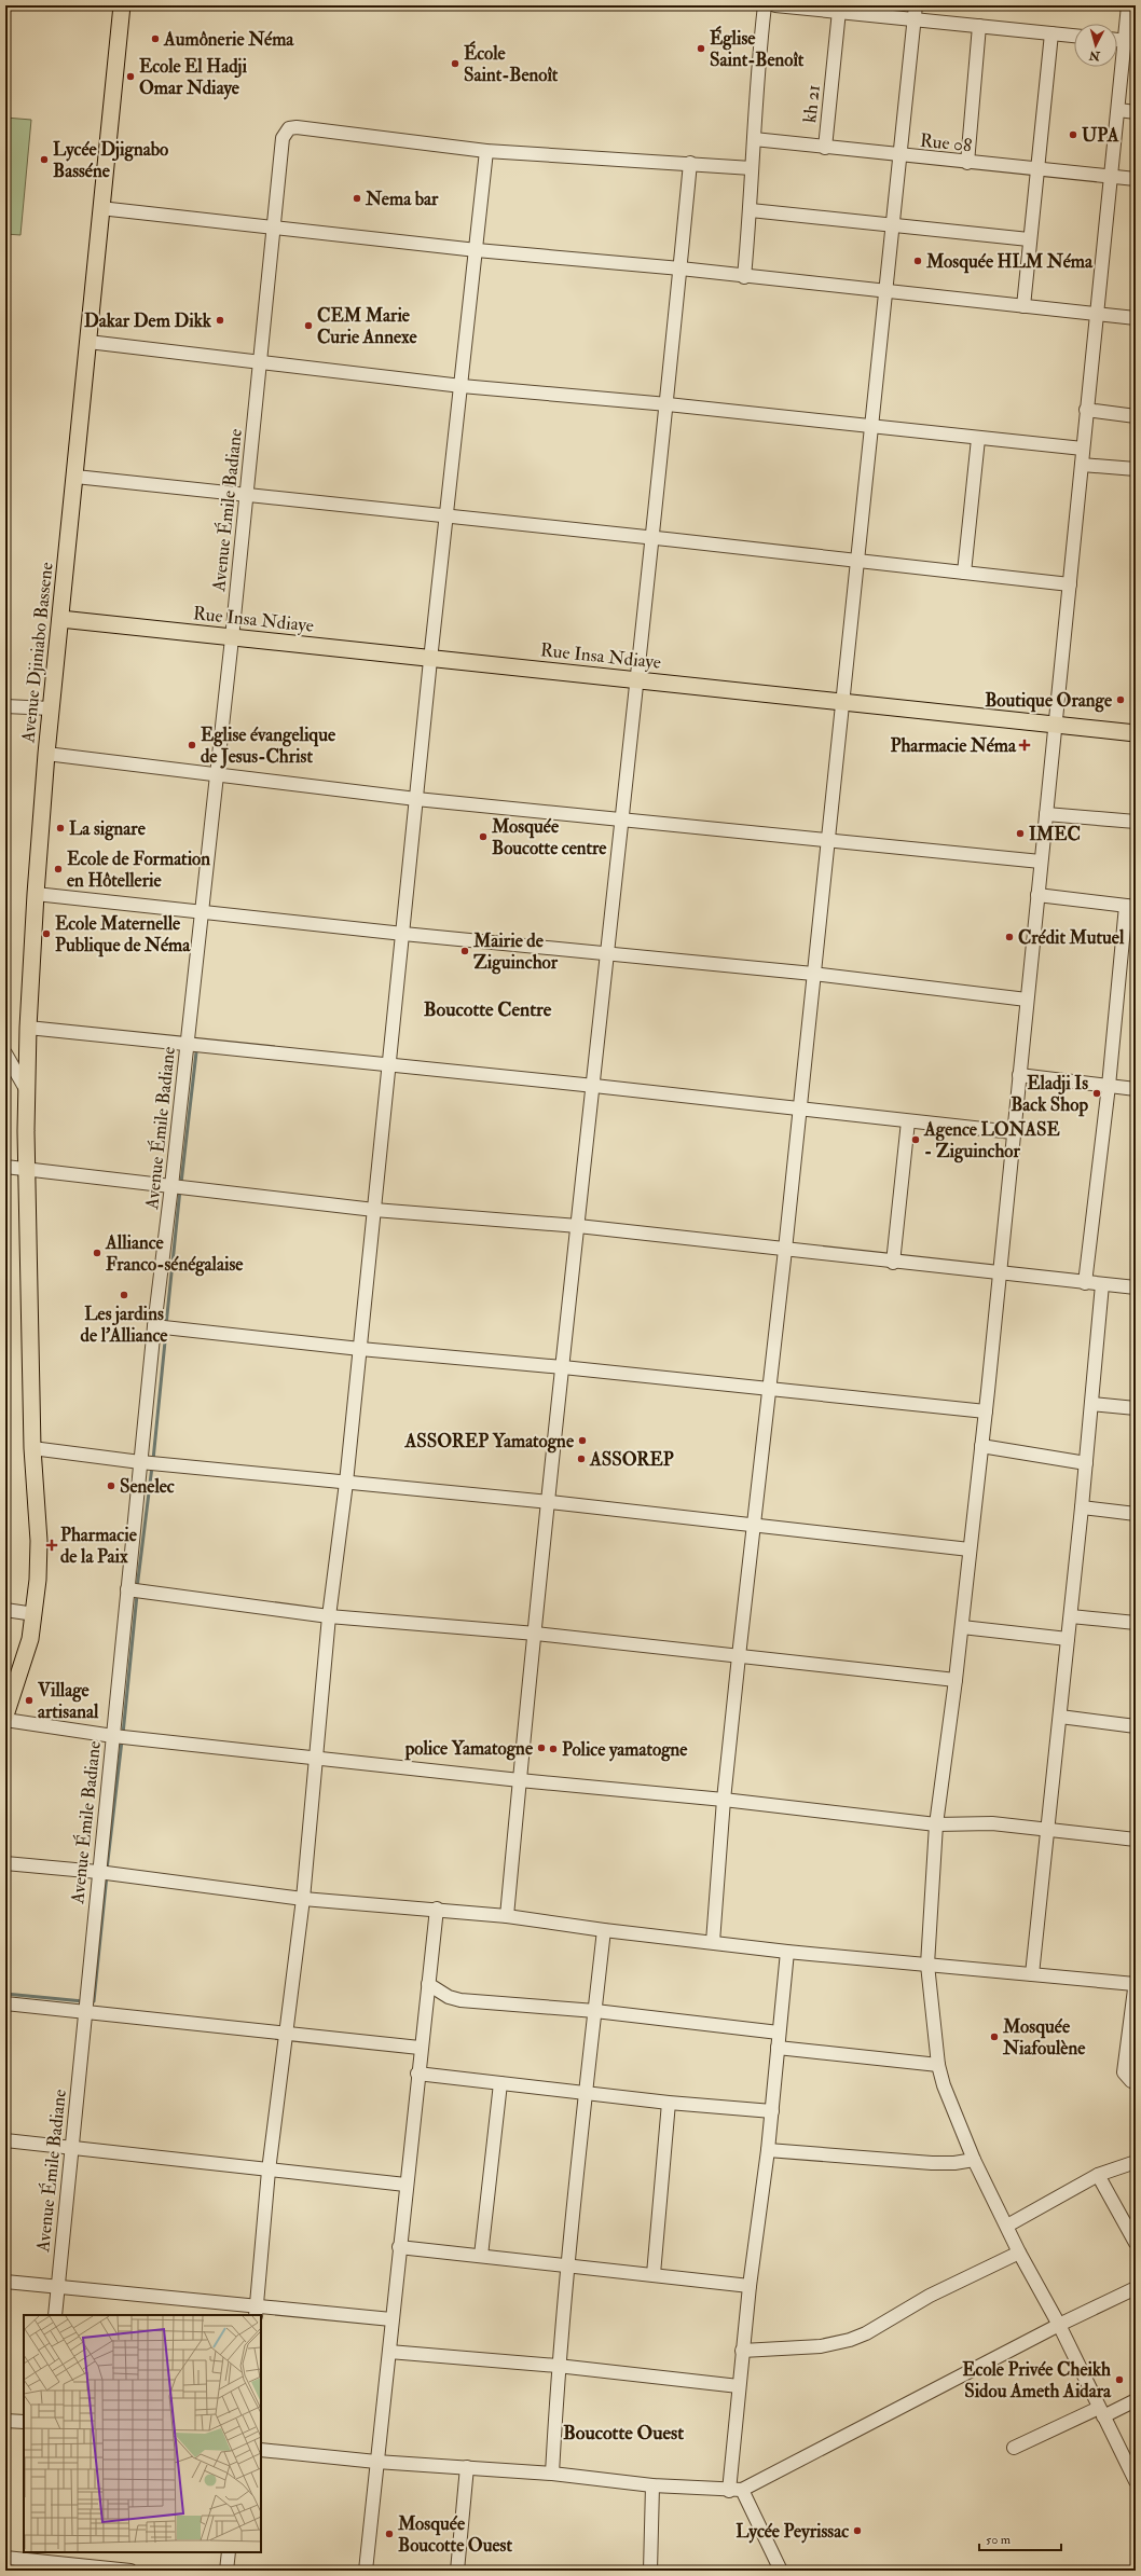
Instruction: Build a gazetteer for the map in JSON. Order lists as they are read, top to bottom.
{
  "streets": {
    "main road": ["Rue Insa Ndiaye", "Avenue Djiniabo Bassene"],
    "street": ["kh 21", "Rue 08", "Avenue Émile Badiane"]
  },
  "crossings": [
    ["kh 21", "Rue 08"],
    ["Avenue Émile Badiane", "Rue Insa Ndiaye"],
    ["Rue Insa Ndiaye", "Avenue Djiniabo Bassene"]
  ],
  "districts": ["Boucotte Centre", "Boucotte Ouest"],
  "places": {
    "other": [
      "Aumônerie Néma",
      "Église Saint-Benoît",
      "École Saint-Benoît",
      "Ecole El Hadji Omar Ndiaye",
      "UPA",
      "Lycée Djignabo Basséne",
      "Nema bar",
      "Mosquée HLM Néma",
      "Dakar Dem Dikk",
      "CEM Marie Curie Annexe",
      "Boutique Orange",
      "Eglise évangelique de Jesus-Christ",
      "La signare",
      "IMEC",
      "Mosquée Boucotte centre",
      "Ecole de Formation en Hôtellerie",
      "Ecole Maternelle Publique de Néma",
      "Crédit Mutuel",
      "Mairie de Ziguinchor",
      "Eladji Is Back Shop",
      "Agence LONASE - Ziguinchor",
      "Alliance Franco-sénégalaise",
      "Les jardins de l'Alliance",
      "ASSOREP Yamatogne",
      "ASSOREP",
      "Senelec",
      "Village artisanal",
      "police Yamatogne",
      "Police yamatogne",
      "Mosquée Niafoulène",
      "Ecole Privée Cheikh Sidou Ameth Aidara",
      "Lycée Peyrissac",
      "Mosquée Boucotte Ouest"
    ],
    "health": ["Pharmacie Néma", "Pharmacie de la Paix"]
  },
  "scale_bar": "50 m",
  "north": "bottom"
}
